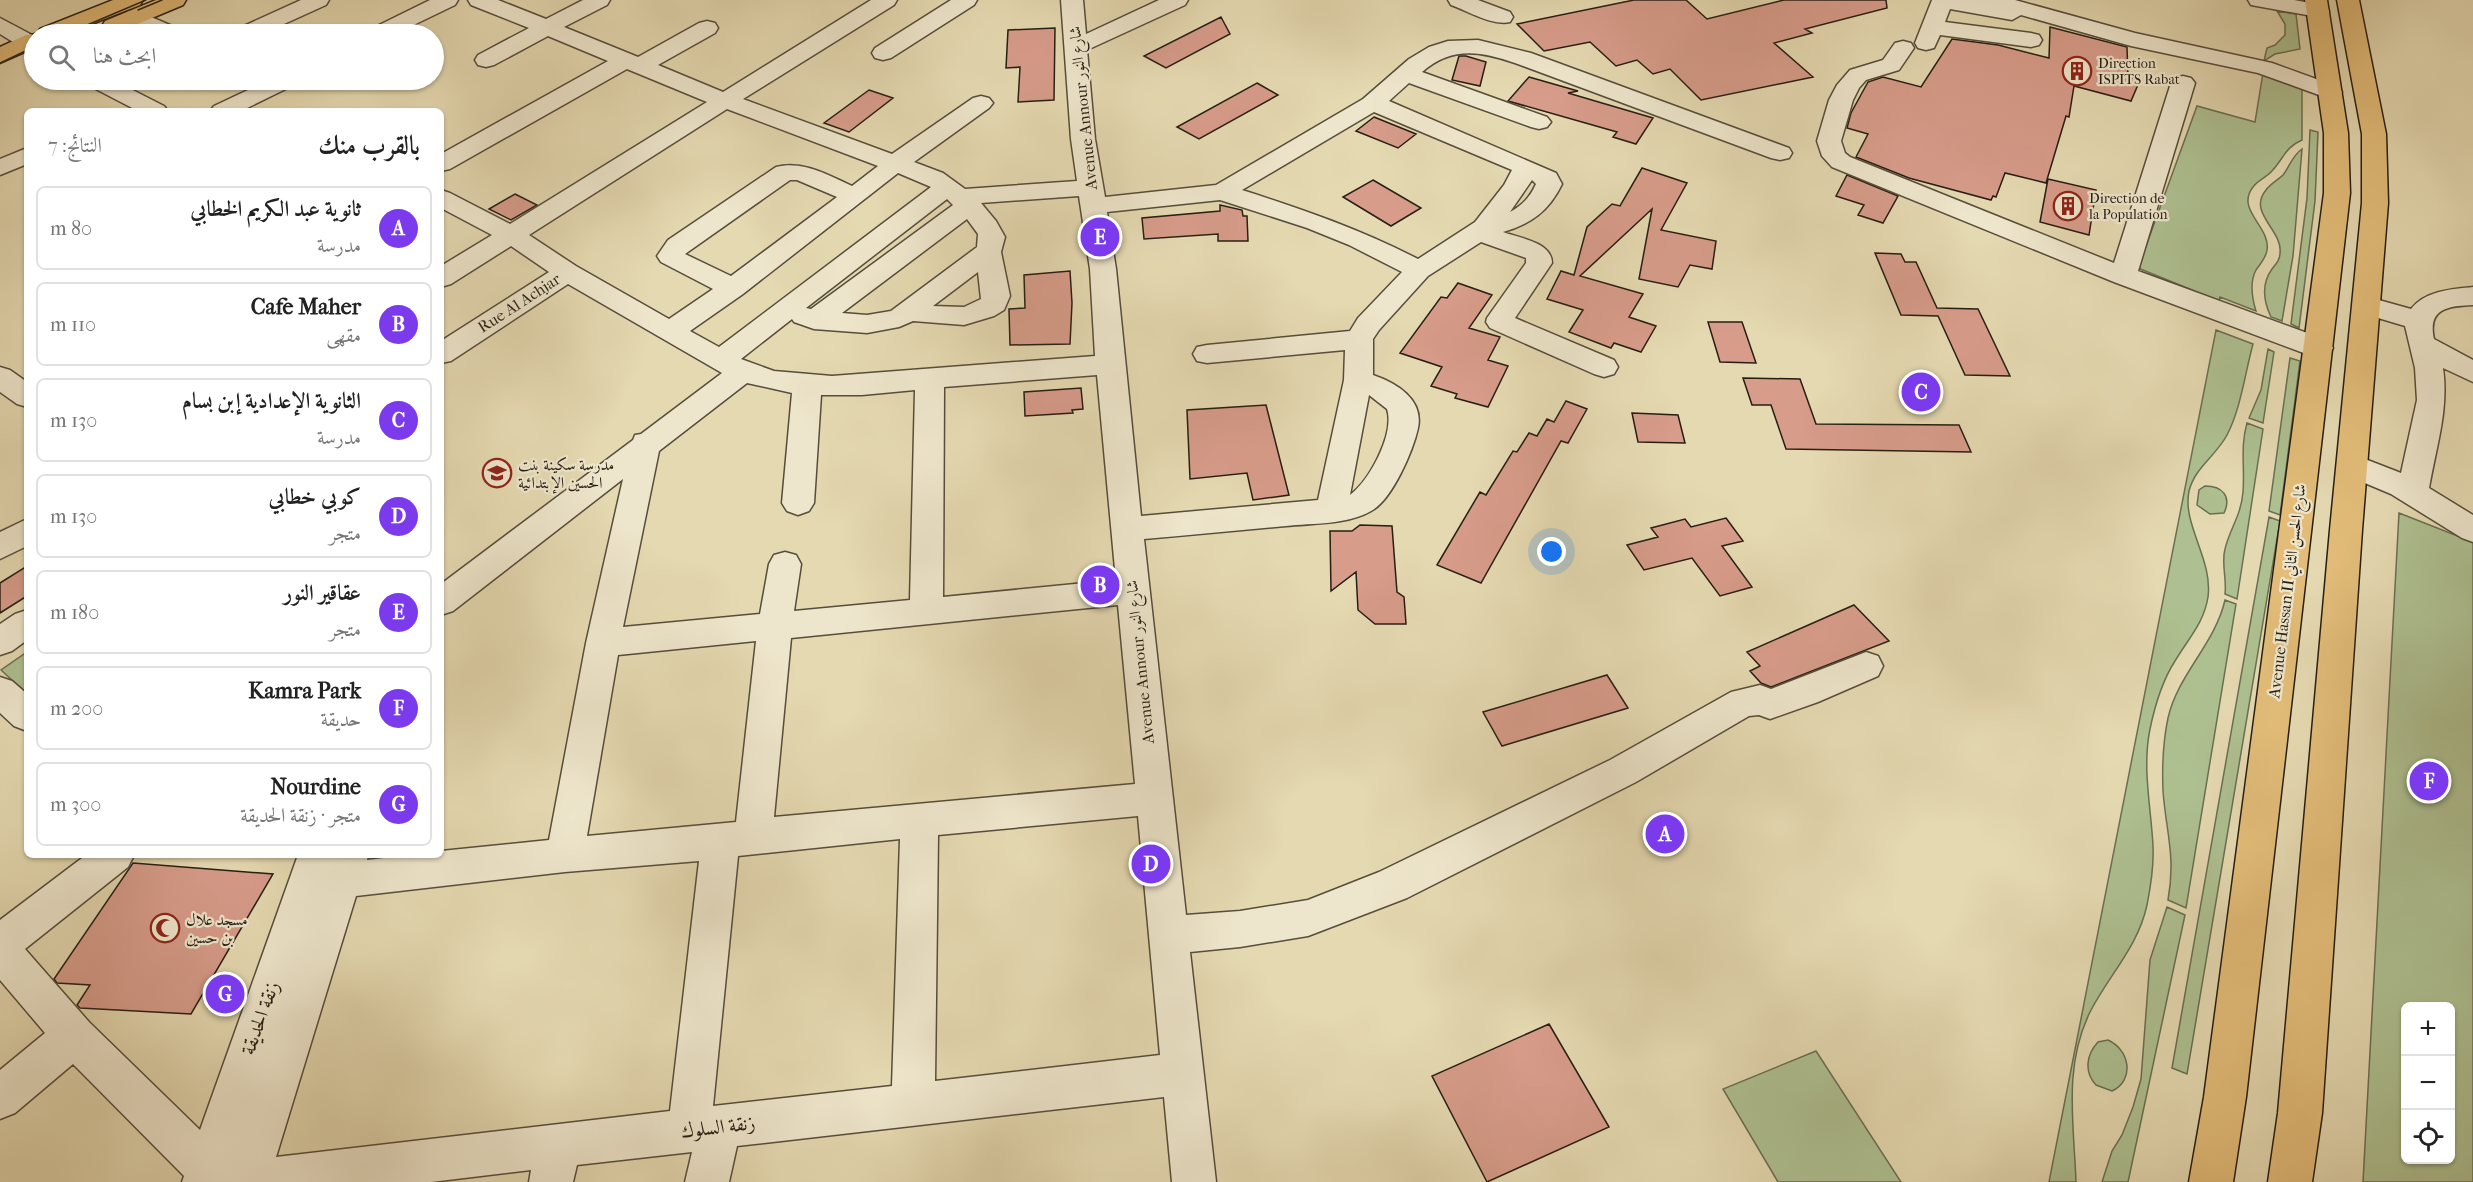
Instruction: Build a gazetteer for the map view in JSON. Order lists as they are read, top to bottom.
{
  "streets": {
    "main road": ["Avenue Hassan II شارع الحسن الثاني"],
    "street": [
      "Avenue Annour شارع النور",
      "Rue Al Achjar",
      "زنقة الحديقة",
      "زنقة السلوك"
    ]
  },
  "crossings": [
    ["Avenue Annour شارع النور", "زنقة السلوك"]
  ],
  "places": {
    "building": ["Direction ISPITS Rabat", "Direction de la Population"],
    "school or university": ["مدرسة سكينة بنت الحسين الإبتدائية"],
    "mosque": ["مسجد علال بن حسين"]
  },
  "page": {
    "search": "ابحث هنا",
    "heading": ["بالقرب منك", "النتائج: 7"],
    "list": [
      {
        "mark": "A",
        "name": "ثانوية عبد الكريم الخطابي",
        "note": "مدرسة",
        "value": "80 m"
      },
      {
        "mark": "B",
        "name": "Cafe Maher",
        "note": "مقهى",
        "value": "110 m"
      },
      {
        "mark": "C",
        "name": "الثانوية الإعدادية إبن بسام",
        "note": "مدرسة",
        "value": "130 m"
      },
      {
        "mark": "D",
        "name": "كوبي خطابي",
        "note": "متجر",
        "value": "130 m"
      },
      {
        "mark": "E",
        "name": "عقاقير النور",
        "note": "متجر",
        "value": "180 m"
      },
      {
        "mark": "F",
        "name": "Kamra Park",
        "note": "حديقة",
        "value": "200 m"
      },
      {
        "mark": "G",
        "name": "Nourdine",
        "note": "متجر · زنقة الحديقة",
        "value": "300 m"
      }
    ],
    "pins": [
      "E",
      "C",
      "B",
      "F",
      "A",
      "D",
      "G"
    ],
    "map_buttons": ["+", "−"]
  }
}
